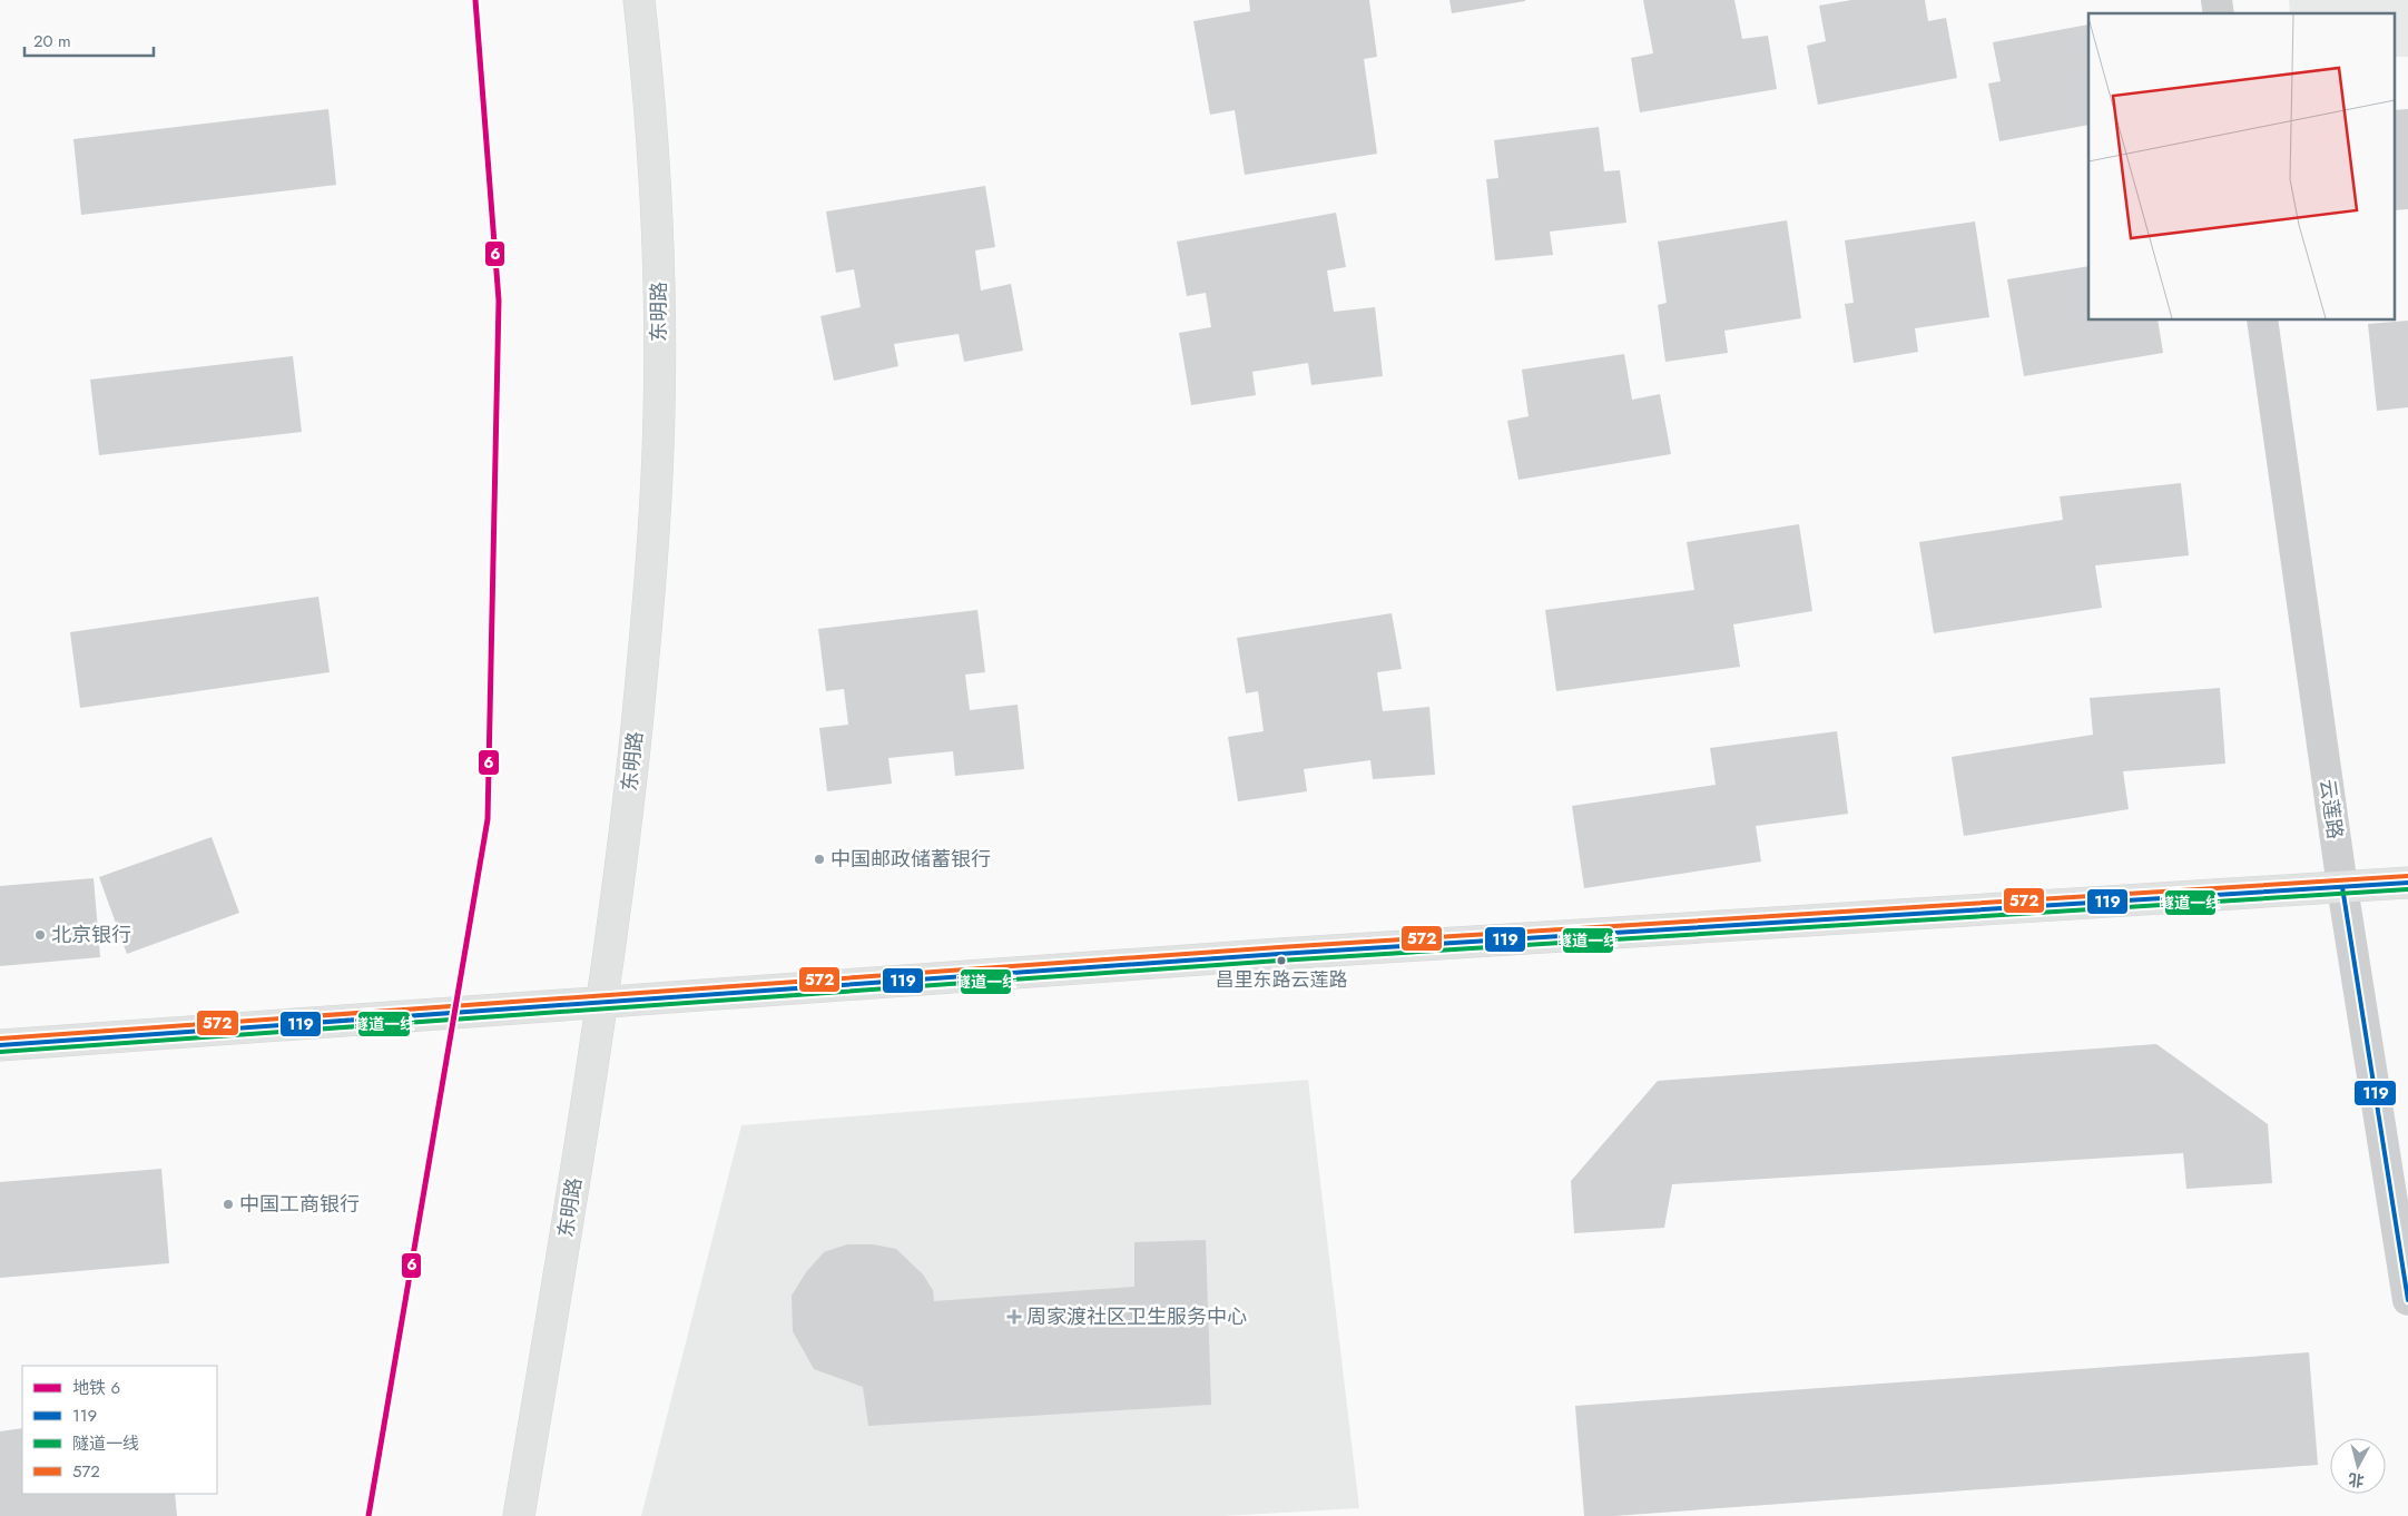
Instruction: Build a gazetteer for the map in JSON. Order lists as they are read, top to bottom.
{
  "streets": {
    "street": ["东明路", "云莲路"]
  },
  "places": {
    "other": [
      "中国邮政储蓄银行",
      "北京银行",
      "昌里东路云莲路",
      "中国工商银行"
    ],
    "health": ["周家渡社区卫生服务中心"]
  },
  "lines": [
    "metro line 6",
    "transit line 572",
    "transit line 119",
    "transit line 隧道一线"
  ],
  "legend": [
    "地铁 6",
    "119",
    "隧道一线",
    "572"
  ],
  "scale_bar": "20 m",
  "north": "bottom"
}
